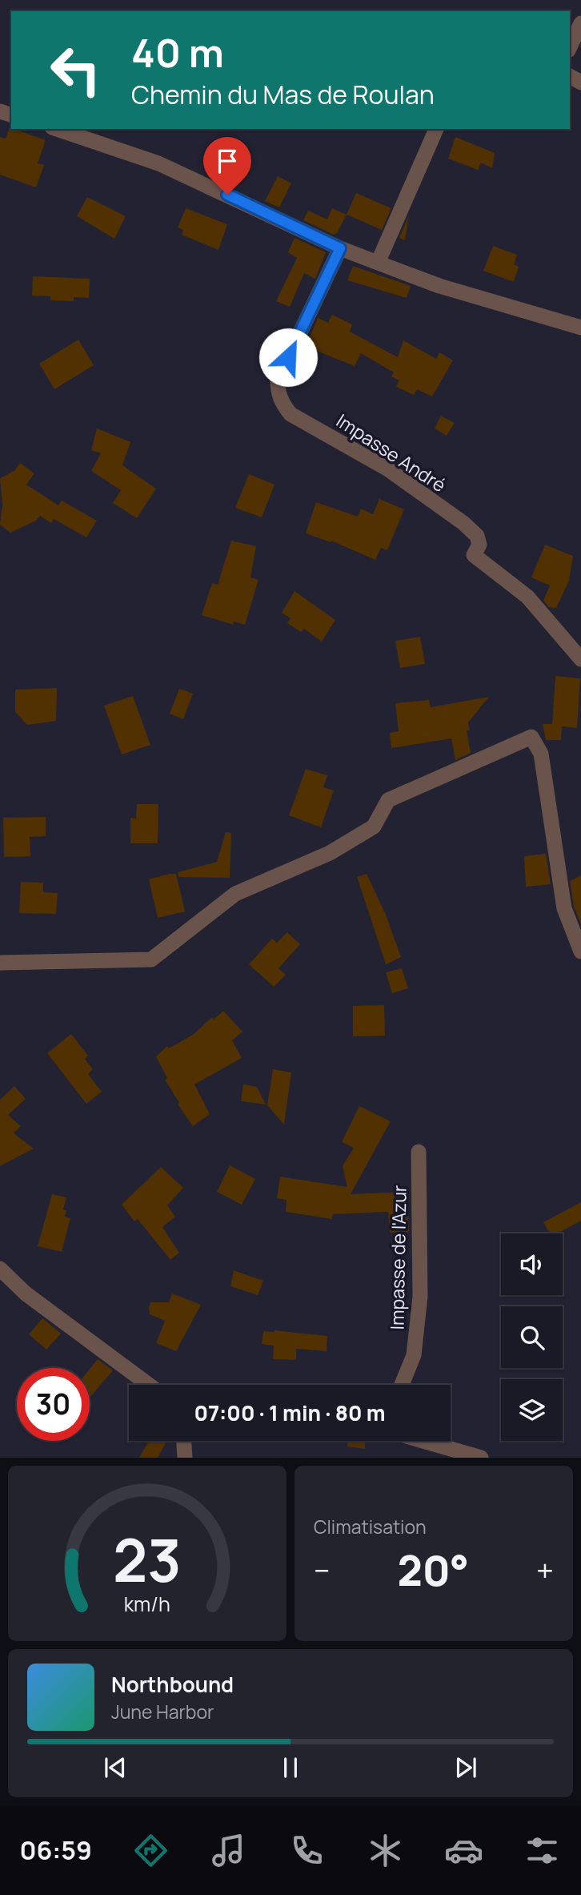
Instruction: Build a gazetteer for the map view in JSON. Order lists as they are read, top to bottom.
{
  "streets": {
    "street": ["Impasse André", "Impasse de l'Azur"]
  },
  "page": {
    "turn": ["40 m", "Chemin du Mas de Roulan"],
    "limit": "30",
    "trip": "07:00 · 1 min · 80 m",
    "tile": "Climatisation",
    "heat": ["−", "20°", "+"],
    "song": ["Northbound", "June Harbor"],
    "tabs": "06:59",
    "gauge": ["23", "km/h"]
  }
}
